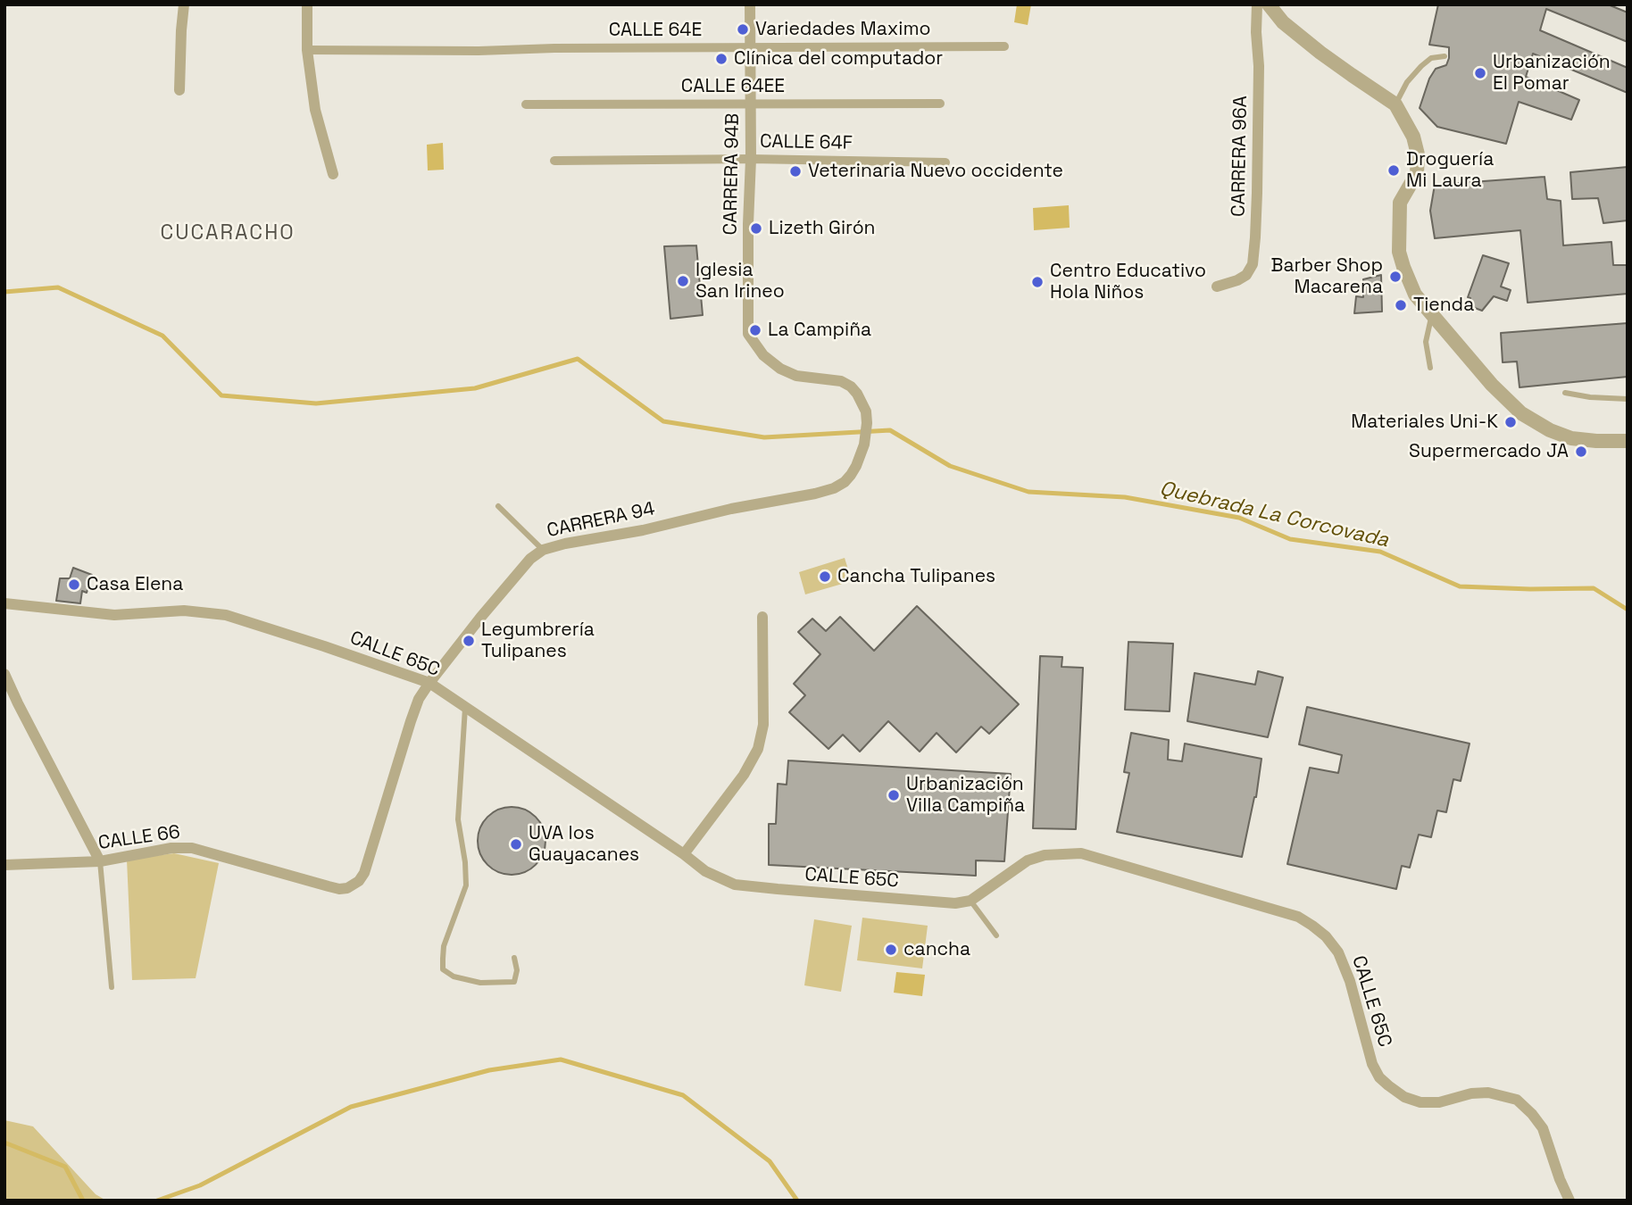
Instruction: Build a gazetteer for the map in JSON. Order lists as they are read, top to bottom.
{
  "streets": {
    "street": [
      "CALLE 64E",
      "CALLE 64EE",
      "CALLE 64F",
      "CARRERA 96A",
      "CARRERA 94B",
      "CARRERA 94",
      "CALLE 65C",
      "CALLE 66"
    ]
  },
  "crossings": [
    ["CALLE 64E", "CARRERA 94B"],
    ["CALLE 64EE", "CARRERA 94B"],
    ["CALLE 64F", "CARRERA 94B"],
    ["CARRERA 94B", "CARRERA 94"],
    ["CARRERA 94", "CALLE 65C"],
    ["CARRERA 94", "CALLE 66"]
  ],
  "districts": ["CUCARACHO"],
  "water": ["Quebrada La Corcovada"],
  "places": [
    "Variedades Maximo",
    "Clínica del computador",
    "Urbanización El Pomar",
    "Droguería Mi Laura",
    "Veterinaria Nuevo occidente",
    "Lizeth Girón",
    "Barber Shop Macarena",
    "Iglesia San Irineo",
    "Centro Educativo Hola Niños",
    "Tienda",
    "La Campiña",
    "Materiales Uni-K",
    "Supermercado JA",
    "Cancha Tulipanes",
    "Casa Elena",
    "Legumbrería Tulipanes",
    "Urbanización Villa Campiña",
    "UVA los Guayacanes",
    "cancha"
  ]
}
